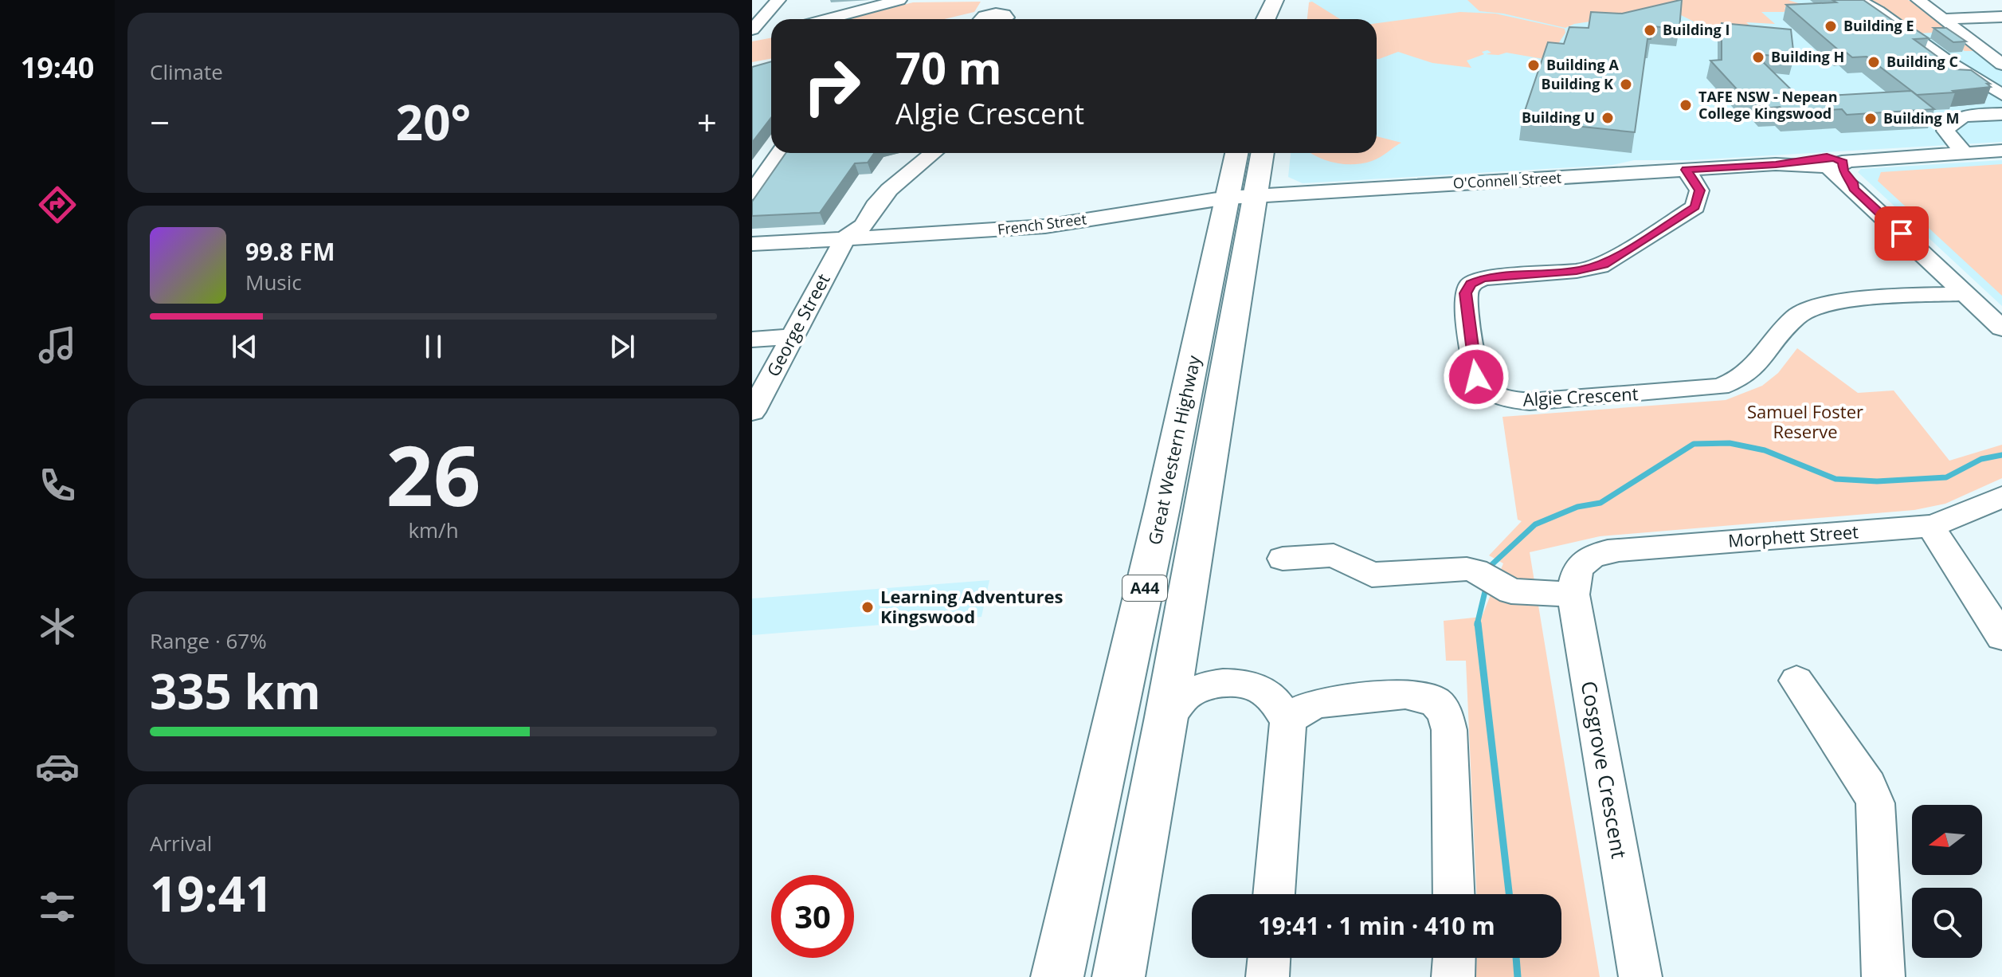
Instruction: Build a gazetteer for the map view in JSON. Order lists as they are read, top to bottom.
{
  "streets": {
    "highway": ["Great Western Highway", "A44"],
    "street": [
      "O'Connell Street",
      "French Street",
      "George Street",
      "Algie Crescent",
      "Morphett Street",
      "Cosgrove Crescent"
    ]
  },
  "crossings": [
    ["O'Connell Street", "French Street"],
    ["O'Connell Street", "Algie Crescent"],
    ["O'Connell Street", "Great Western Highway"],
    ["French Street", "George Street"],
    ["French Street", "Great Western Highway"],
    ["Morphett Street", "Cosgrove Crescent"]
  ],
  "parks": ["Samuel Foster Reserve"],
  "places": [
    "Building E",
    "Building I",
    "Building H",
    "Building C",
    "Building A",
    "Building K",
    "TAFE NSW - Nepean College Kingswood",
    "Building U",
    "Building M",
    "Learning Adventures Kingswood"
  ],
  "north": "left",
  "page": {
    "tabs": "19:40",
    "tile": [
      "Climate",
      ["26", "km/h"],
      ["Range · 67%", "335 km"],
      ["Arrival", "19:41"]
    ],
    "turn": ["70 m", "Algie Crescent"],
    "heat": ["−", "20°", "+"],
    "song": ["99.8 FM", "Music"],
    "limit": "30",
    "trip": "19:41 · 1 min · 410 m"
  }
}
